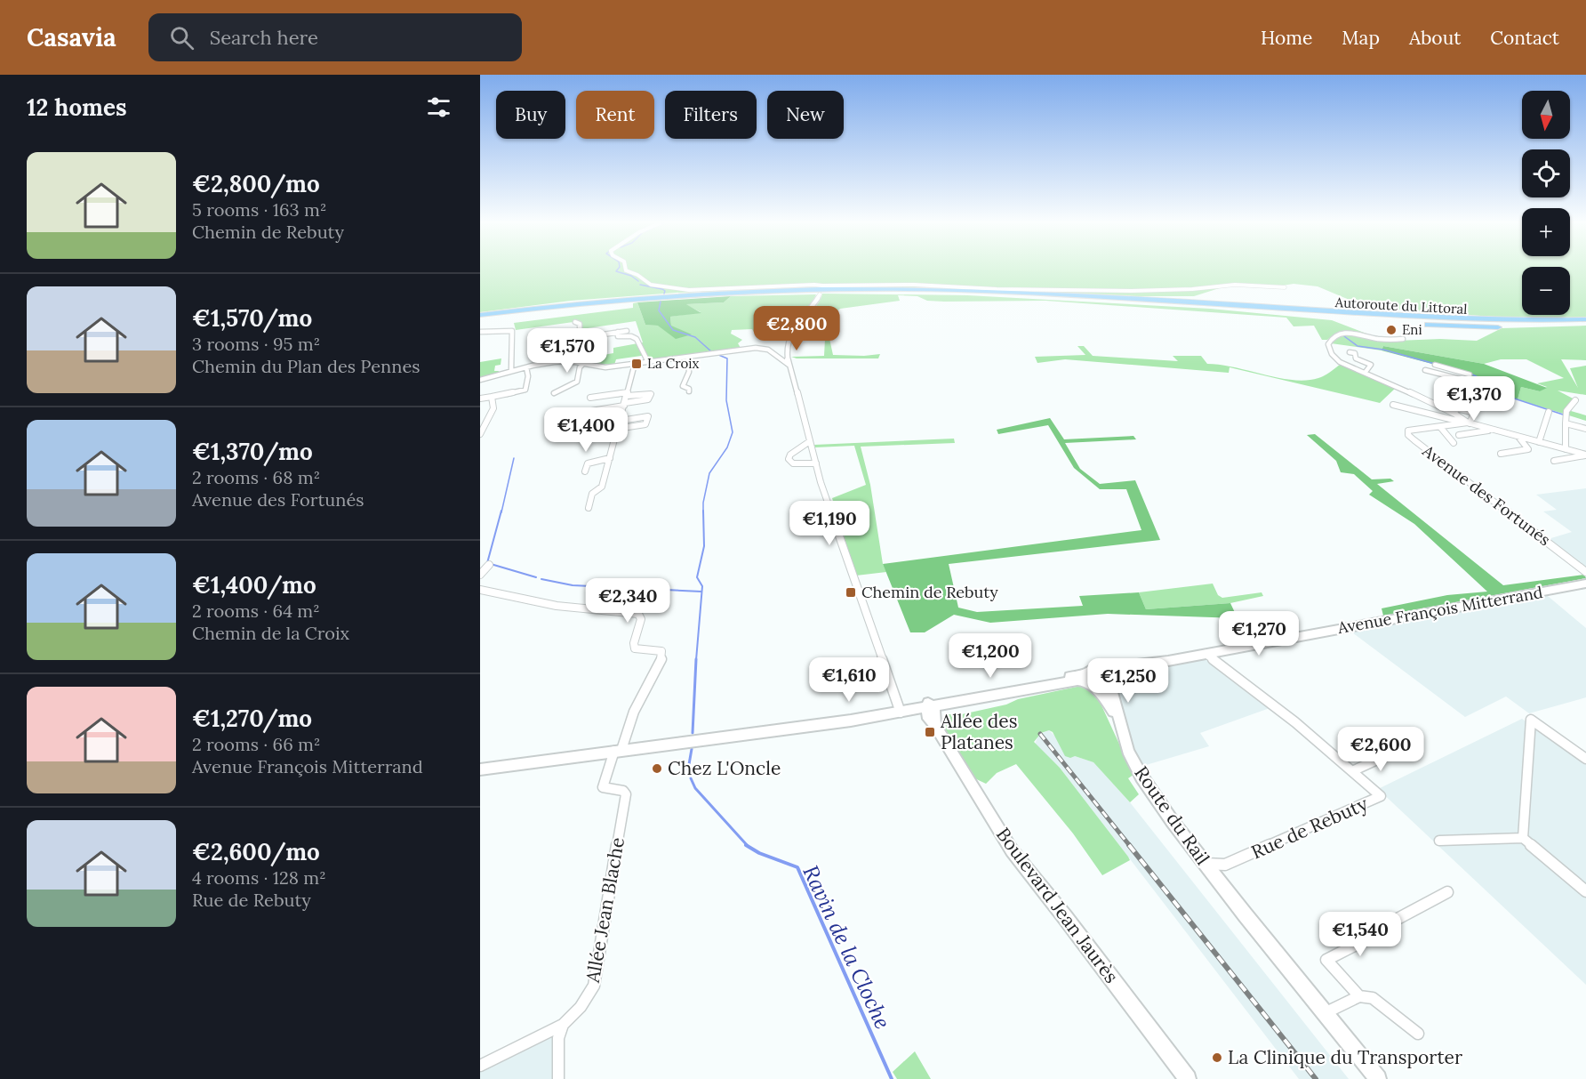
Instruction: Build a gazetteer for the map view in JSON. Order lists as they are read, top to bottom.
{
  "streets": {
    "main road": ["Avenue François Mitterrand", "Route du Rail", "Boulevard Jean Jaurès"],
    "street": ["Avenue des Fortunés", "Rue de Rebuty", "Allée Jean Blache"]
  },
  "crossings": [
    ["Avenue François Mitterrand", "Route du Rail"],
    ["Avenue François Mitterrand", "Rue de Rebuty"],
    ["Route du Rail", "Rue de Rebuty"]
  ],
  "water": ["Ravin de la Cloche"],
  "places": {
    "other": ["Eni", "Chez L'Oncle", "La Clinique du Transporter"],
    "transit": ["La Croix", "Chemin de Rebuty", "Allée des Platanes"]
  },
  "north": "bottom",
  "page": {
    "header": "Casavia",
    "search": "Search here",
    "nav": [
      "Home",
      "Map",
      "About",
      "Contact"
    ],
    "heading": "12 homes",
    "map_buttons": ["+", "−"],
    "chip": [
      "Buy",
      "Rent",
      "Filters",
      "New"
    ],
    "list": [
      {
        "name": "€2,800/mo",
        "note": "5 rooms · 163 m² · Chemin de Rebuty"
      },
      {
        "name": "€1,570/mo",
        "note": "3 rooms · 95 m² · Chemin du Plan des Pennes"
      },
      {
        "name": "€1,370/mo",
        "note": "2 rooms · 68 m² · Avenue des Fortunés"
      },
      {
        "name": "€1,400/mo",
        "note": "2 rooms · 64 m² · Chemin de la Croix"
      },
      {
        "name": "€1,270/mo",
        "note": "2 rooms · 66 m² · Avenue François Mitterrand"
      },
      {
        "name": "€2,600/mo",
        "note": "4 rooms · 128 m² · Rue de Rebuty"
      }
    ],
    "price": [
      "€2,800",
      "€1,570",
      "€1,370",
      "€1,400",
      "€1,190",
      "€2,340",
      "€1,270",
      "€1,200",
      "€1,610",
      "€1,250",
      "€2,600",
      "€1,540"
    ]
  }
}
